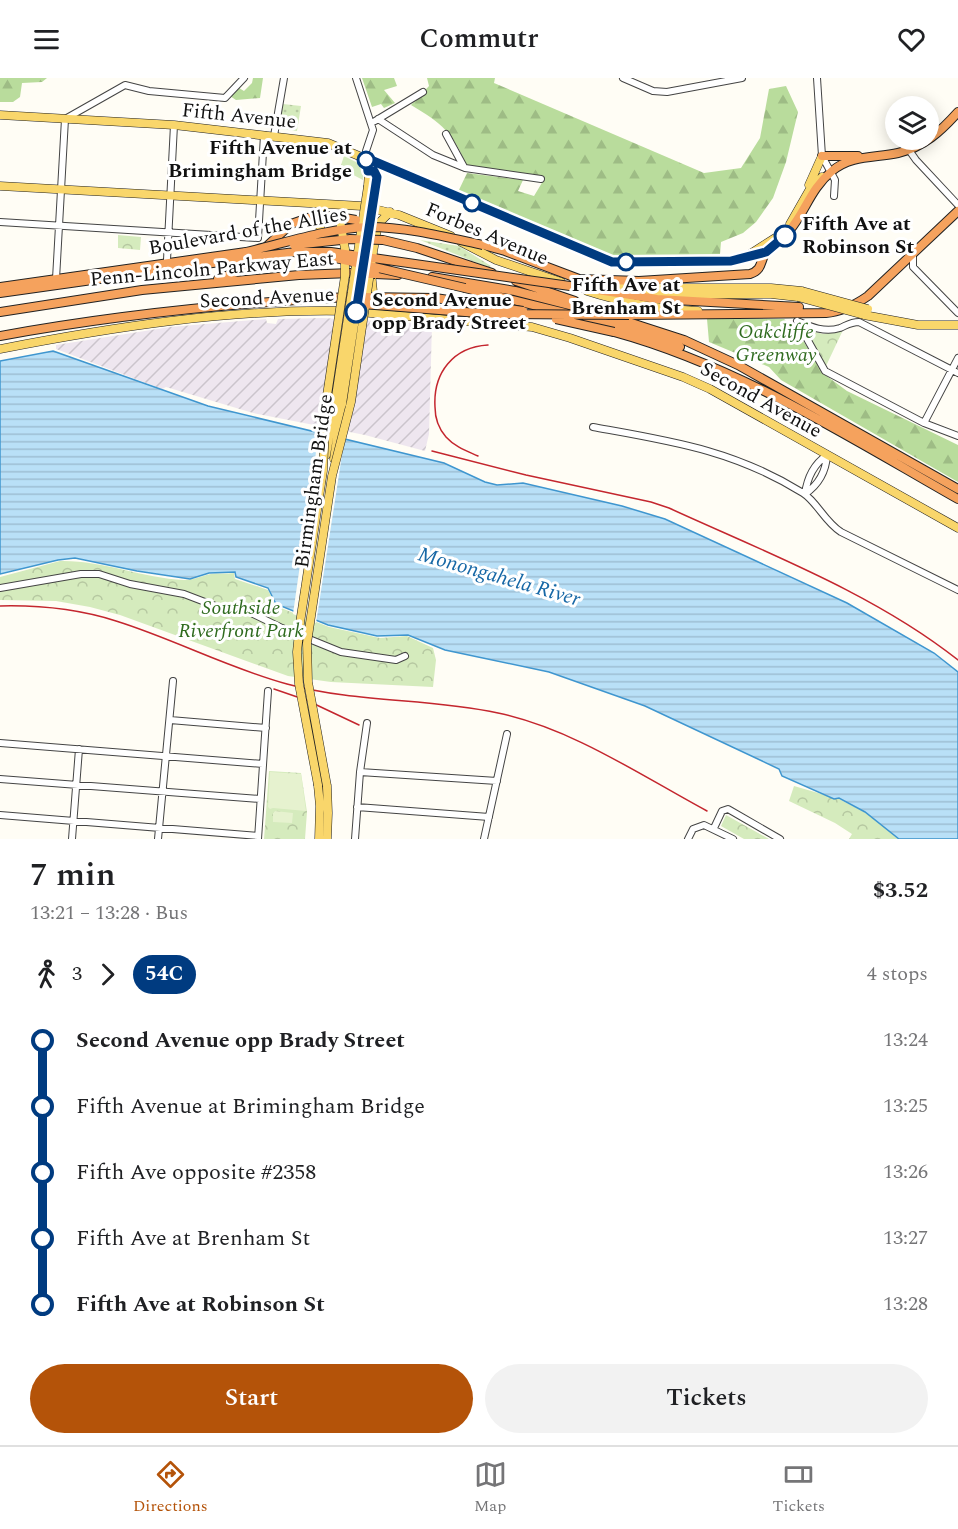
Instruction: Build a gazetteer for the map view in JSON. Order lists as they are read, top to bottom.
{
  "streets": {
    "highway": [
      "Fifth Avenue",
      "Boulevard of the Allies",
      "Forbes Avenue",
      "Penn-Lincoln Parkway East"
    ],
    "main road": ["Second Avenue", "Birmingham Bridge"]
  },
  "crossings": [
    ["Fifth Avenue", "Birmingham Bridge"]
  ],
  "water": ["Monongahela River"],
  "parks": ["Oakcliffe Greenway", "Southside Riverfront Park"],
  "places": [
    "Fifth Avenue at Brimingham Bridge",
    "Fifth Ave at Robinson St",
    "Fifth Ave at Brenham St",
    "Second Avenue opp Brady Street"
  ],
  "lines": ["bus line 54C"],
  "page": {
    "header": "Commutr",
    "heading": ["7 min", "13:21 – 13:28 · Bus", "$3.52"],
    "legs": ["3", "54C", "4 stops"],
    "list": [
      {
        "name": "Second Avenue opp Brady Street",
        "value": "13:24"
      },
      {
        "name": "Fifth Avenue at Brimingham Bridge",
        "value": "13:25"
      },
      {
        "name": "Fifth Ave opposite #2358",
        "value": "13:26"
      },
      {
        "name": "Fifth Ave at Brenham St",
        "value": "13:27"
      },
      {
        "name": "Fifth Ave at Robinson St",
        "value": "13:28"
      }
    ],
    "buttons": ["Start", "Tickets"],
    "tabs": ["Directions", "Map", "Tickets"]
  }
}
